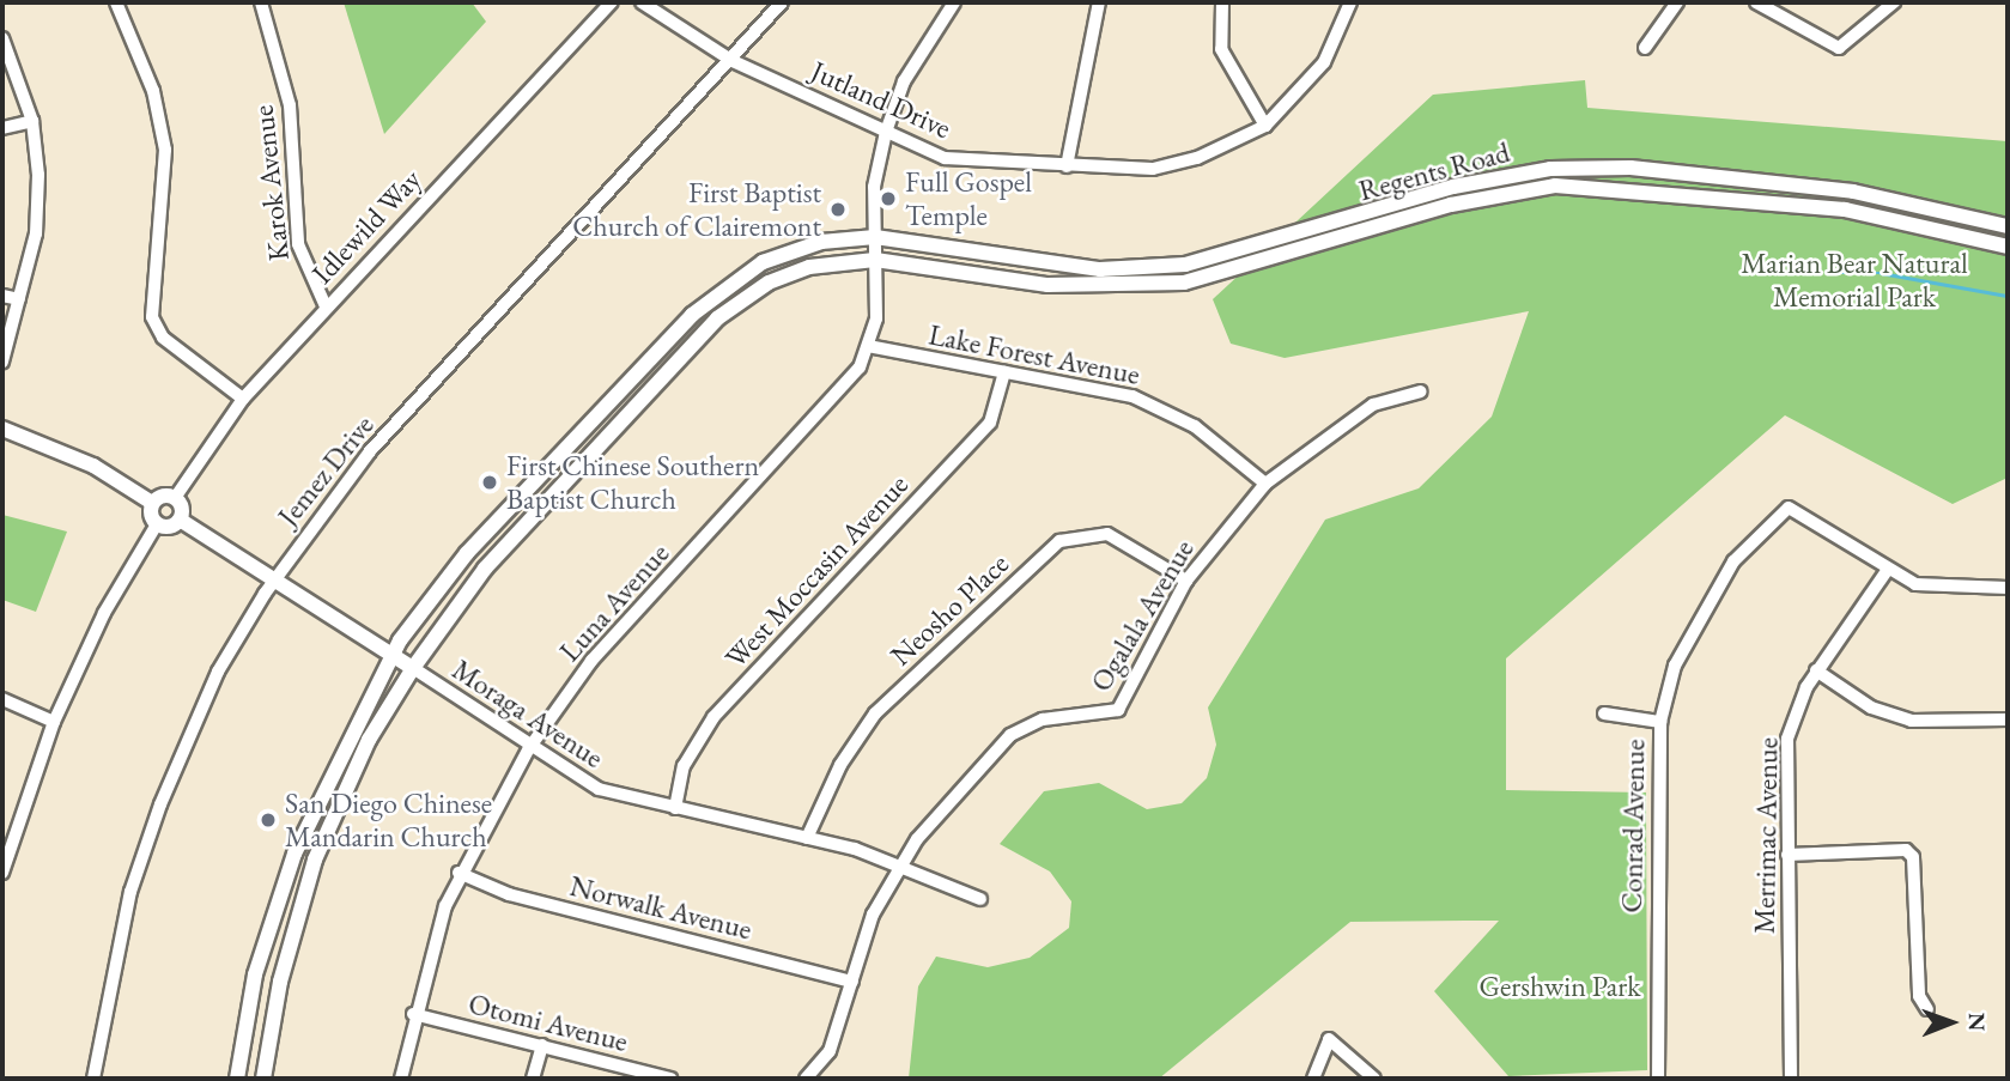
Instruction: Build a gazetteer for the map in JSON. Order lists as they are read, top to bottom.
{
  "streets": {
    "main road": ["Regents Road", "Moraga Avenue"],
    "street": [
      "Jutland Drive",
      "Karok Avenue",
      "Idlewild Way",
      "Lake Forest Avenue",
      "Jemez Drive",
      "West Moccasin Avenue",
      "Luna Avenue",
      "Neosho Place",
      "Ogalala Avenue",
      "Conrad Avenue",
      "Merrimac Avenue",
      "Norwalk Avenue",
      "Otomi Avenue"
    ]
  },
  "crossings": [
    ["Jutland Drive", "Jemez Drive"],
    ["Jutland Drive", "Luna Avenue"],
    ["Regents Road", "Luna Avenue"],
    ["Regents Road", "Moraga Avenue"],
    ["Karok Avenue", "Idlewild Way"],
    ["Lake Forest Avenue", "West Moccasin Avenue"],
    ["Lake Forest Avenue", "Luna Avenue"],
    ["Lake Forest Avenue", "Ogalala Avenue"],
    ["Jemez Drive", "Moraga Avenue"],
    ["West Moccasin Avenue", "Moraga Avenue"],
    ["Luna Avenue", "Moraga Avenue"],
    ["Luna Avenue", "Norwalk Avenue"],
    ["Luna Avenue", "Otomi Avenue"],
    ["Neosho Place", "Ogalala Avenue"],
    ["Neosho Place", "Moraga Avenue"],
    ["Ogalala Avenue", "Moraga Avenue"],
    ["Ogalala Avenue", "Norwalk Avenue"],
    ["Conrad Avenue", "Merrimac Avenue"]
  ],
  "parks": ["Marian Bear Natural Memorial Park", "Gershwin Park"],
  "places": [
    "Full Gospel Temple",
    "First Baptist Church of Clairemont",
    "First Chinese Southern Baptist Church",
    "San Diego Chinese Mandarin Church"
  ],
  "north": "right"
}
